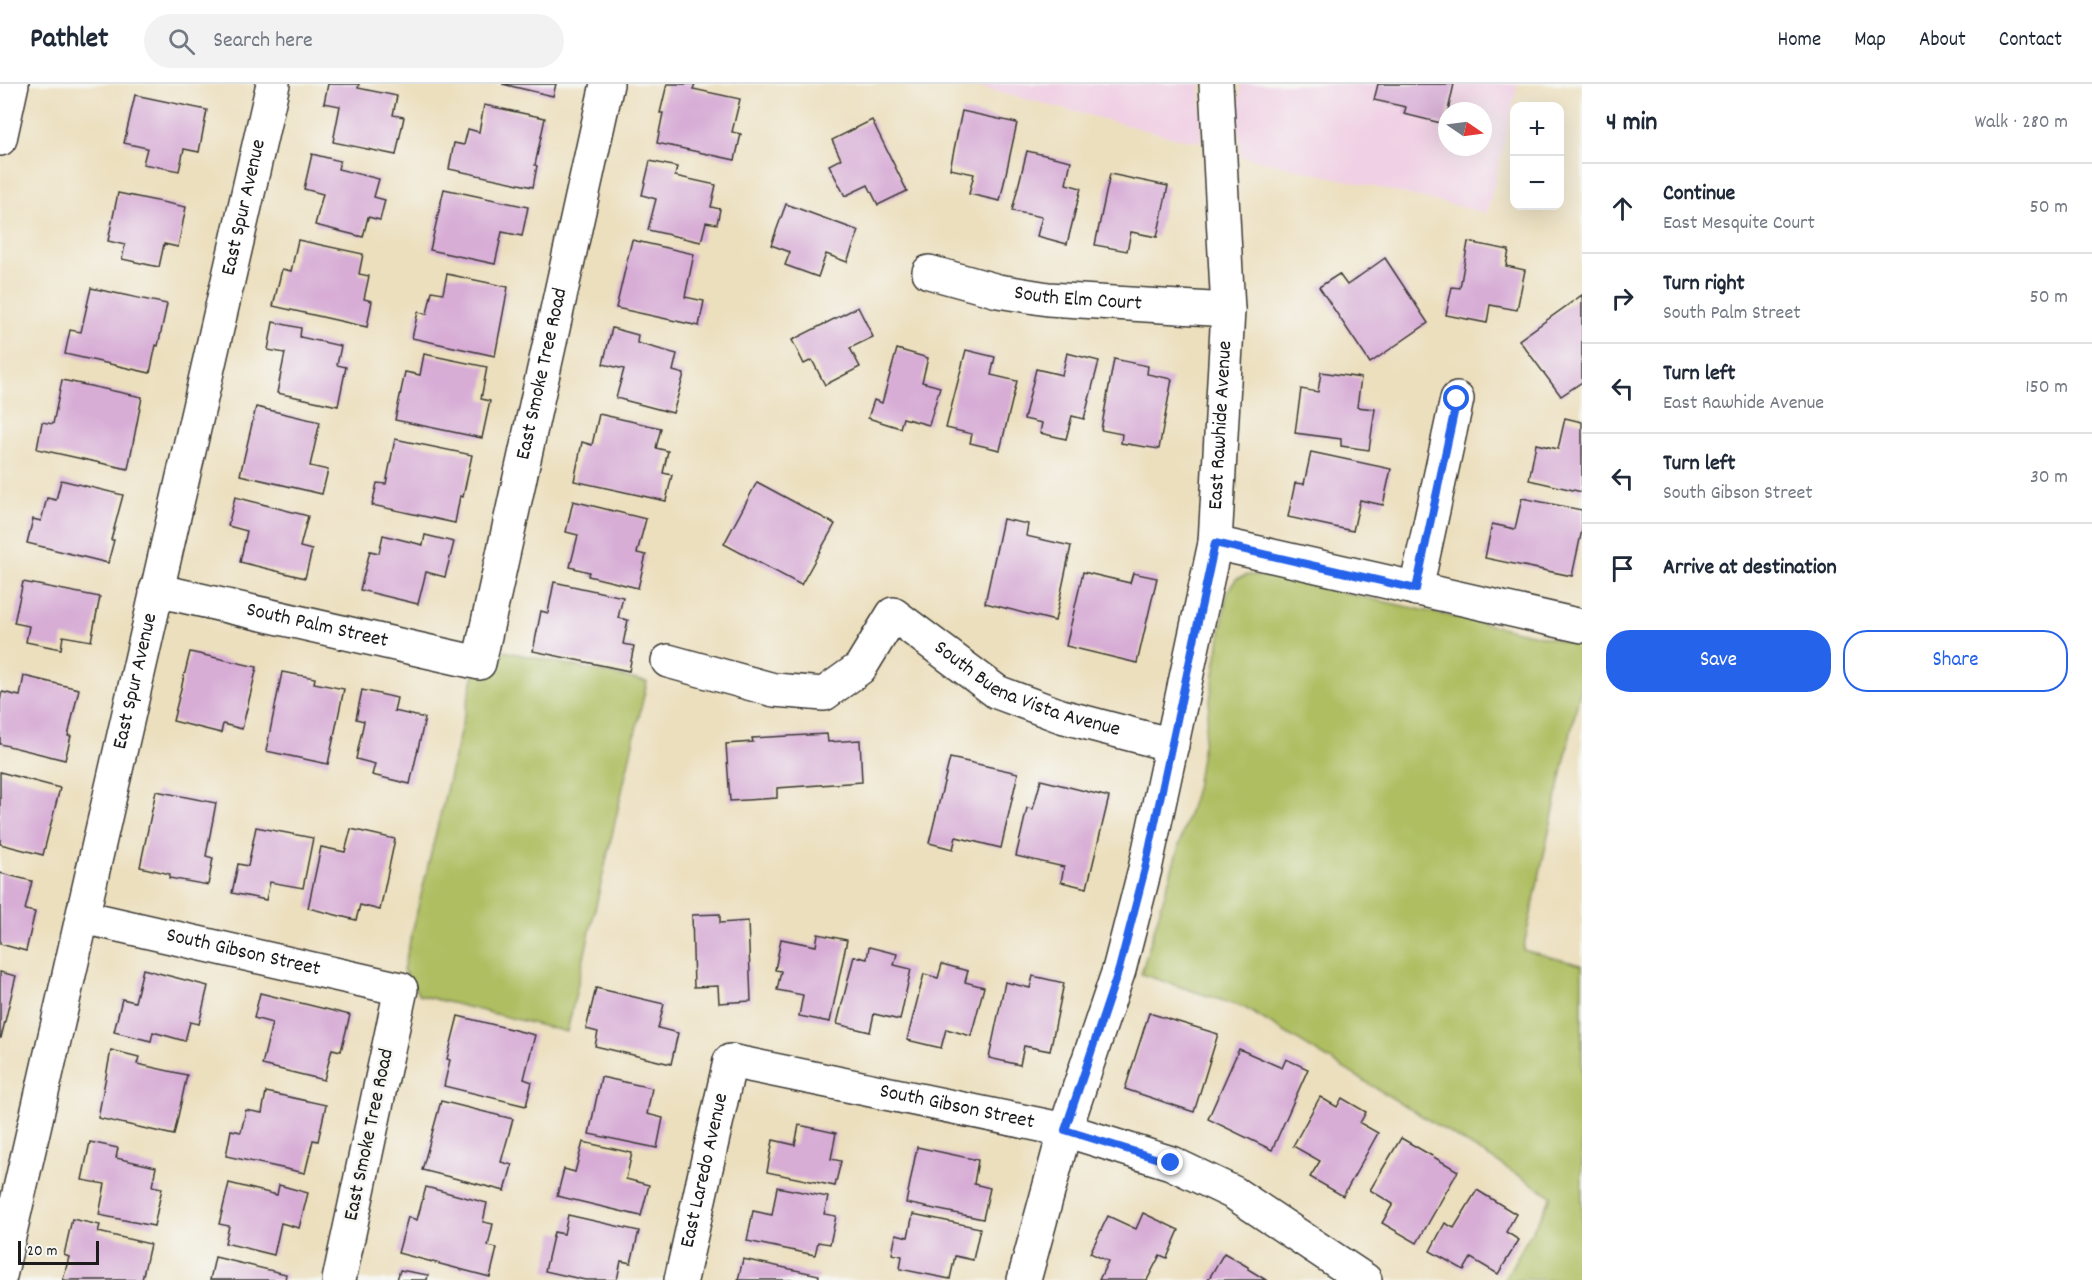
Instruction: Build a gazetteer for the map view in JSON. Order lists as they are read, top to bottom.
{
  "streets": {
    "street": [
      "East Spur Avenue",
      "South Elm Court",
      "East Smoke Tree Road",
      "East Rawhide Avenue",
      "South Palm Street",
      "South Buena Vista Avenue",
      "South Gibson Street",
      "East Laredo Avenue"
    ]
  },
  "crossings": [
    ["East Spur Avenue", "South Palm Street"],
    ["East Spur Avenue", "South Gibson Street"],
    ["South Elm Court", "East Rawhide Avenue"],
    ["East Smoke Tree Road", "South Palm Street"],
    ["East Smoke Tree Road", "South Gibson Street"],
    ["East Rawhide Avenue", "South Buena Vista Avenue"],
    ["East Rawhide Avenue", "South Gibson Street"],
    ["South Gibson Street", "East Laredo Avenue"]
  ],
  "scale_bar": "20 m",
  "north": "right",
  "page": {
    "header": "Pathlet",
    "search": "Search here",
    "nav": [
      "Home",
      "Map",
      "About",
      "Contact"
    ],
    "heading": ["4 min", "Walk · 280 m"],
    "map_buttons": ["+", "−"],
    "list": [
      ["Continue", "East Mesquite Court", "50 m"],
      ["Turn right", "South Palm Street", "50 m"],
      ["Turn left", "East Rawhide Avenue", "150 m"],
      ["Turn left", "South Gibson Street", "30 m"],
      "Arrive at destination"
    ],
    "buttons": ["Save", "Share"],
    "scale": "20 m"
  }
}
